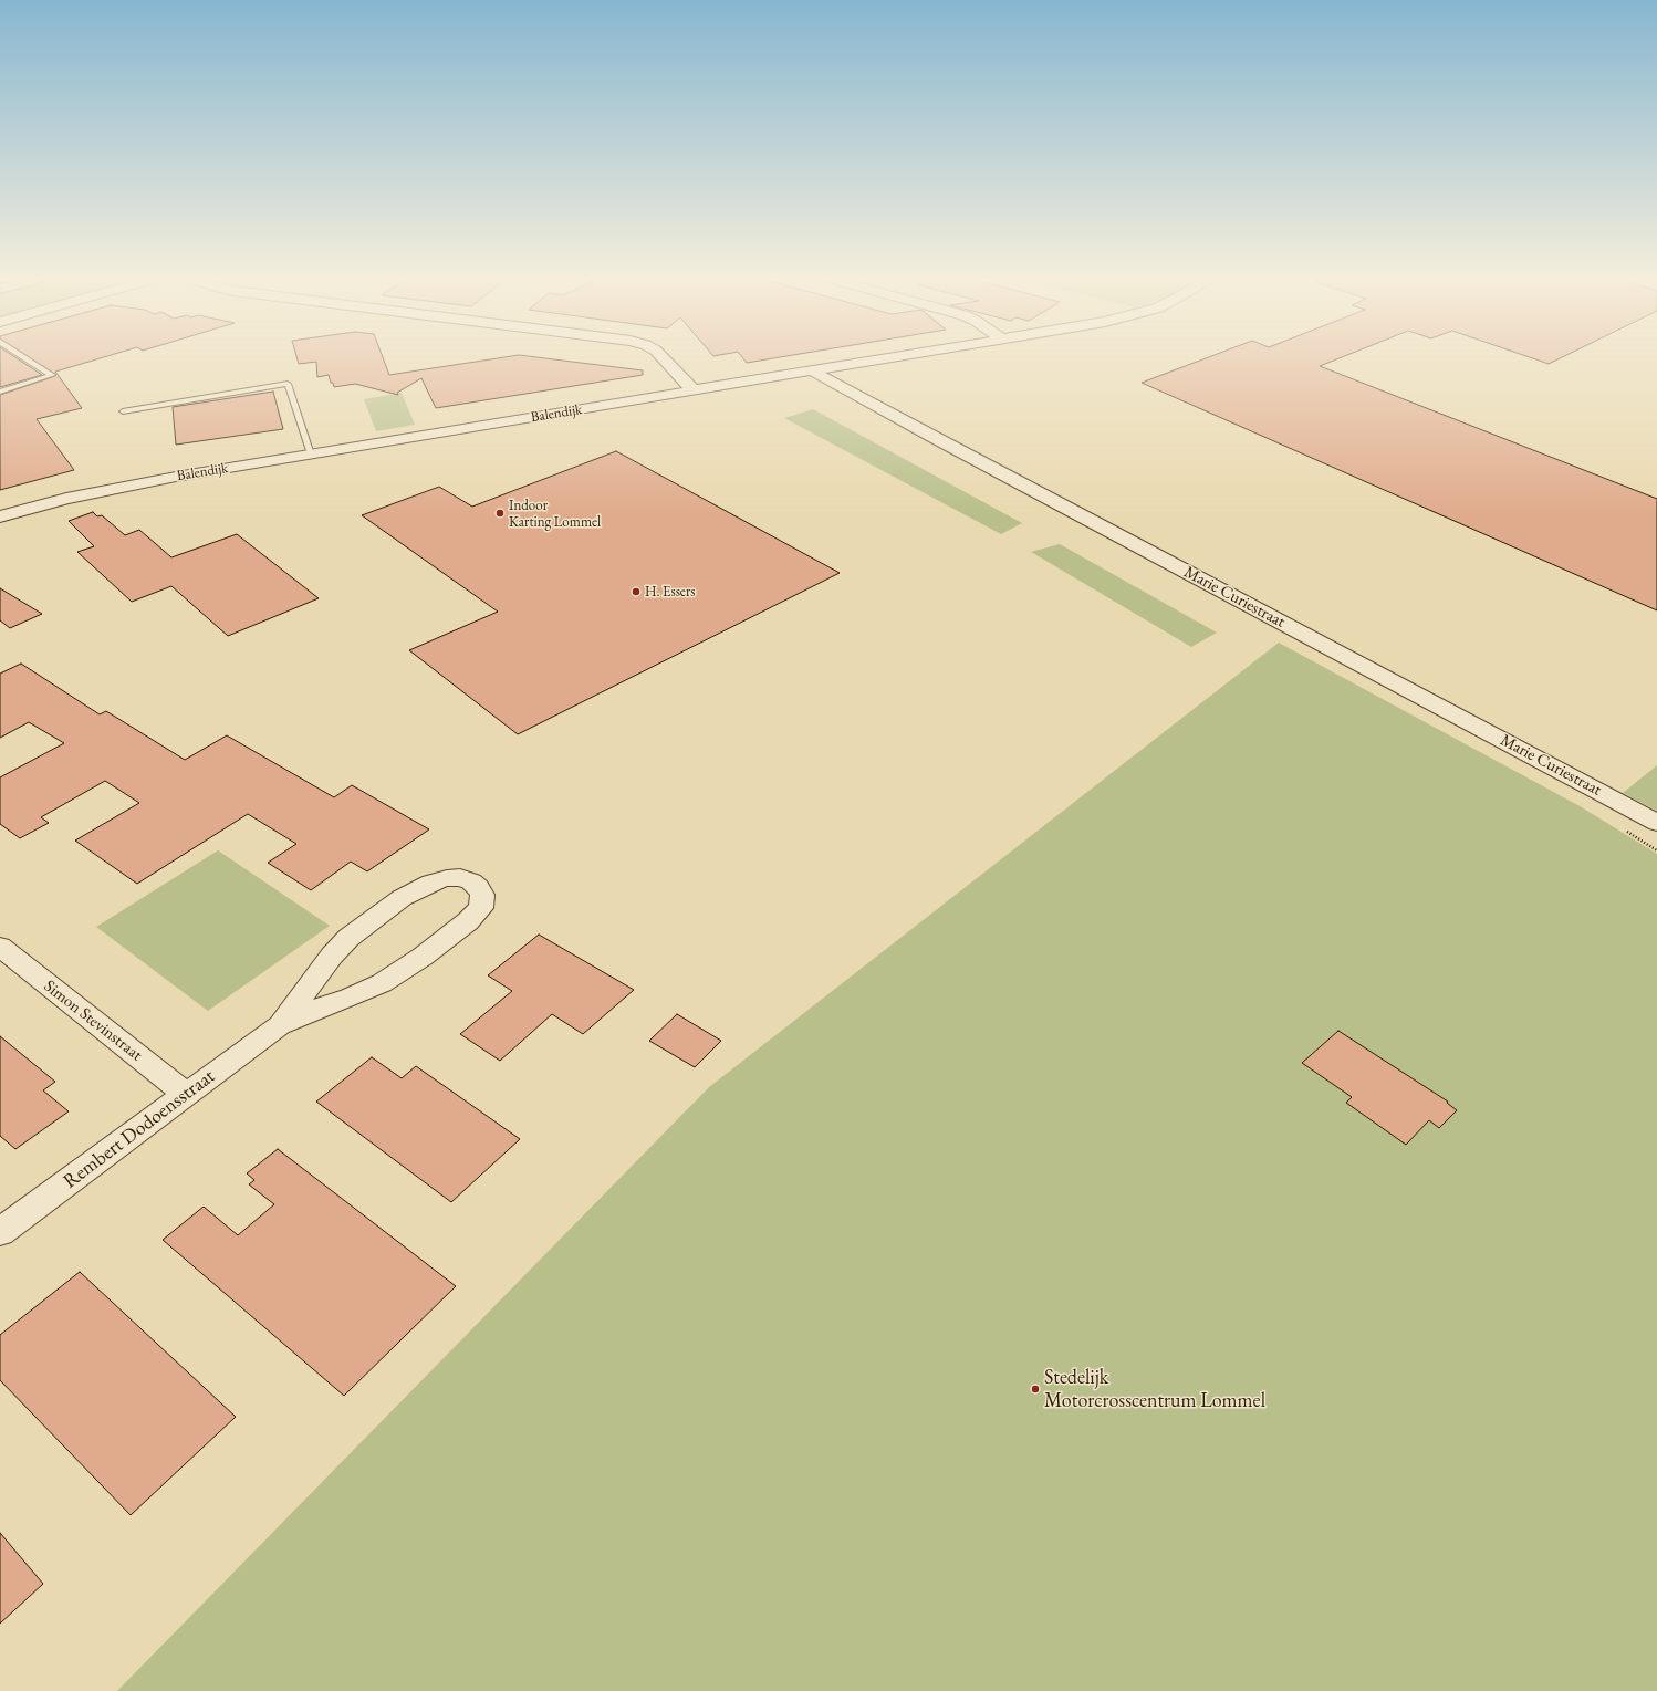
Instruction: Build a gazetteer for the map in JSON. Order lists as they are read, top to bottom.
{
  "streets": {
    "street": [
      "Balendijk",
      "Marie Curiestraat",
      "Simon Stevinstraat",
      "Rembert Dodoensstraat"
    ]
  },
  "crossings": [
    ["Balendijk", "Marie Curiestraat"],
    ["Simon Stevinstraat", "Rembert Dodoensstraat"]
  ],
  "places": ["Indoor Karting Lommel", "H. Essers", "Stedelijk Motorcrosscentrum Lommel"]
}
